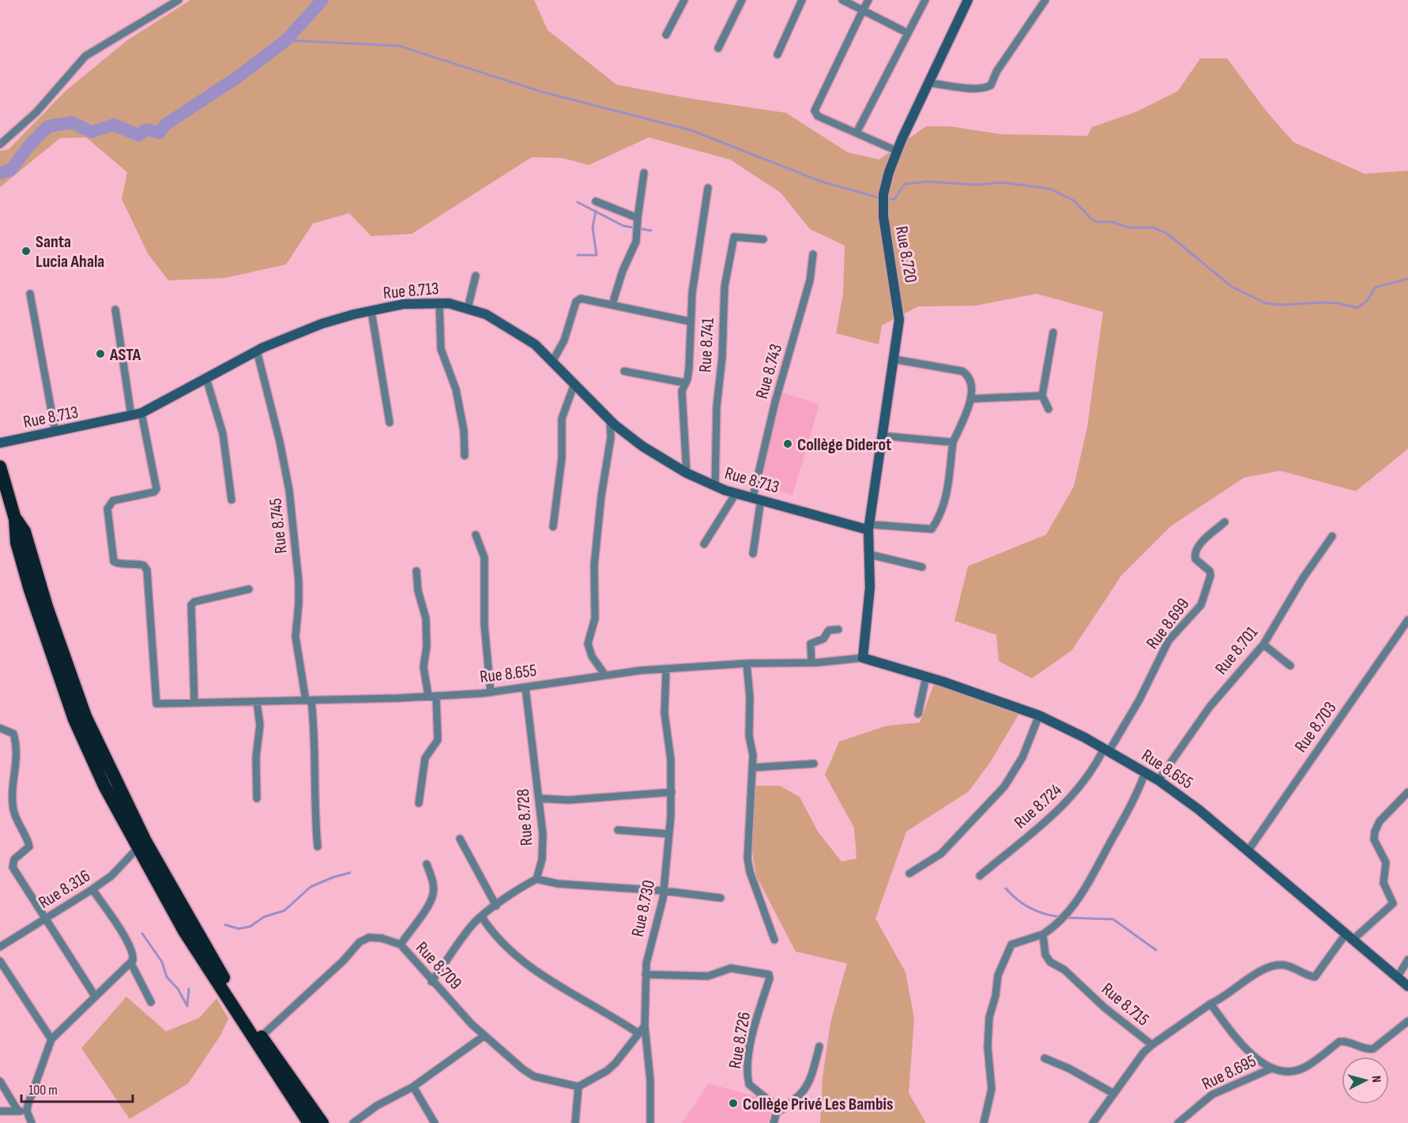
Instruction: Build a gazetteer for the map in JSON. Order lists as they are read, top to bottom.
{
  "streets": {
    "main road": ["Rue 8.720", "Rue 8.713", "Rue 8.655"],
    "street": [
      "Rue 8.741",
      "Rue 8.743",
      "Rue 8.745",
      "Rue 8.699",
      "Rue 8.701",
      "Rue 8.703",
      "Rue 8.724",
      "Rue 8.728",
      "Rue 8.316",
      "Rue 8.730",
      "Rue 8.709",
      "Rue 8.715",
      "Rue 8.726",
      "Rue 8.695"
    ]
  },
  "crossings": [
    ["Rue 8.720", "Rue 8.713"],
    ["Rue 8.713", "Rue 8.741"],
    ["Rue 8.713", "Rue 8.743"],
    ["Rue 8.713", "Rue 8.745"],
    ["Rue 8.713", "Rue 8.655"],
    ["Rue 8.745", "Rue 8.655"],
    ["Rue 8.699", "Rue 8.655"],
    ["Rue 8.699", "Rue 8.724"],
    ["Rue 8.701", "Rue 8.655"],
    ["Rue 8.655", "Rue 8.703"],
    ["Rue 8.655", "Rue 8.724"],
    ["Rue 8.655", "Rue 8.728"],
    ["Rue 8.655", "Rue 8.730"],
    ["Rue 8.655", "Rue 8.715"],
    ["Rue 8.730", "Rue 8.726"]
  ],
  "places": [
    "Santa Lucia Ahala",
    "ASTA",
    "Collège Diderot",
    "Collège Privé Les Bambis"
  ],
  "scale_bar": "100 m",
  "north": "right"
}
